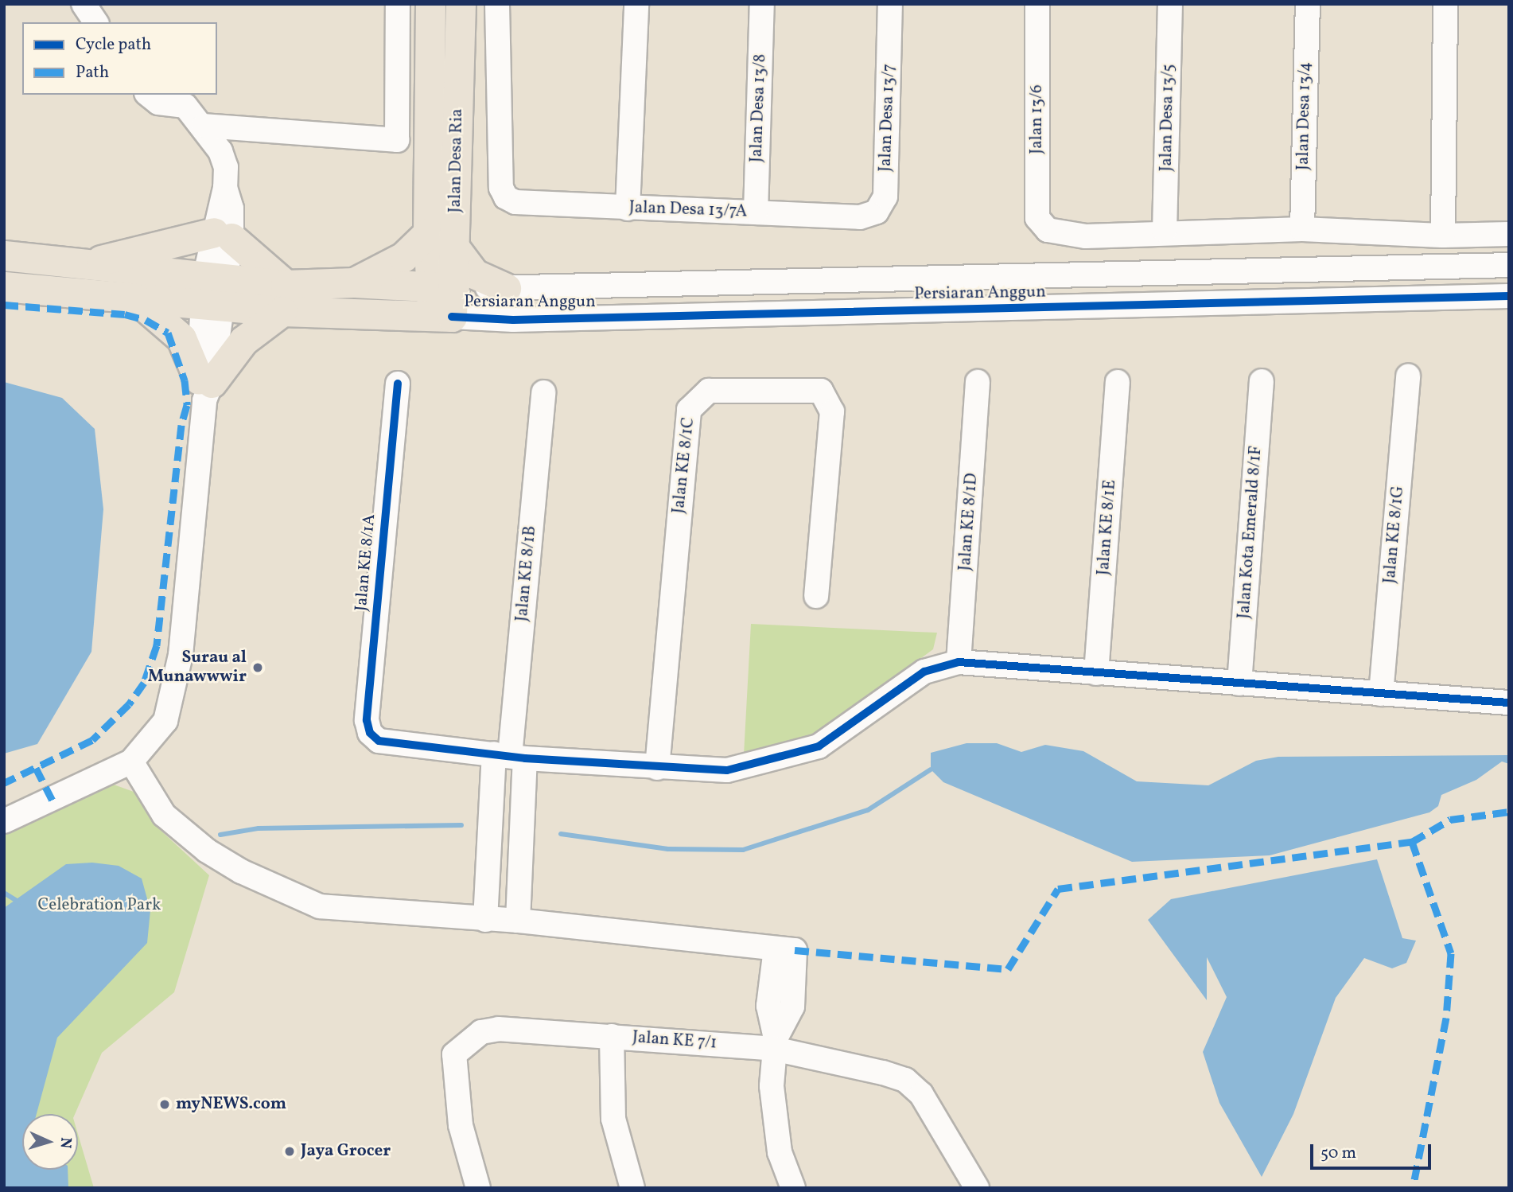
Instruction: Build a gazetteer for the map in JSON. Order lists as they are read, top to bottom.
{
  "streets": {
    "main road": ["Jalan Desa Ria", "Persiaran Anggun"],
    "street": [
      "Jalan Desa 13/8",
      "Jalan Desa 13/4",
      "Jalan Desa 13/7",
      "Jalan Desa 13/5",
      "Jalan 13/6",
      "Jalan Desa 13/7A",
      "Jalan KE 8/1C",
      "Jalan KE 8/1D",
      "Jalan KE 8/1E",
      "Jalan Kota Emerald 8/1F",
      "Jalan KE 8/1G",
      "Jalan KE 8/1A",
      "Jalan KE 8/1B",
      "Jalan KE 7/1"
    ]
  },
  "crossings": [
    ["Jalan Desa 13/8", "Jalan Desa 13/7A"],
    ["Jalan Desa 13/7", "Jalan Desa 13/7A"],
    ["Jalan Desa 13/5", "Jalan 13/6"],
    ["Jalan Desa Ria", "Persiaran Anggun"],
    ["Jalan KE 8/1A", "Jalan KE 8/1B"]
  ],
  "parks": ["Celebration Park"],
  "places": ["Surau al Munawwwir", "myNEWS.com", "Jaya Grocer"],
  "legend": ["Cycle path", "Path"],
  "scale_bar": "50 m",
  "north": "right"
}
